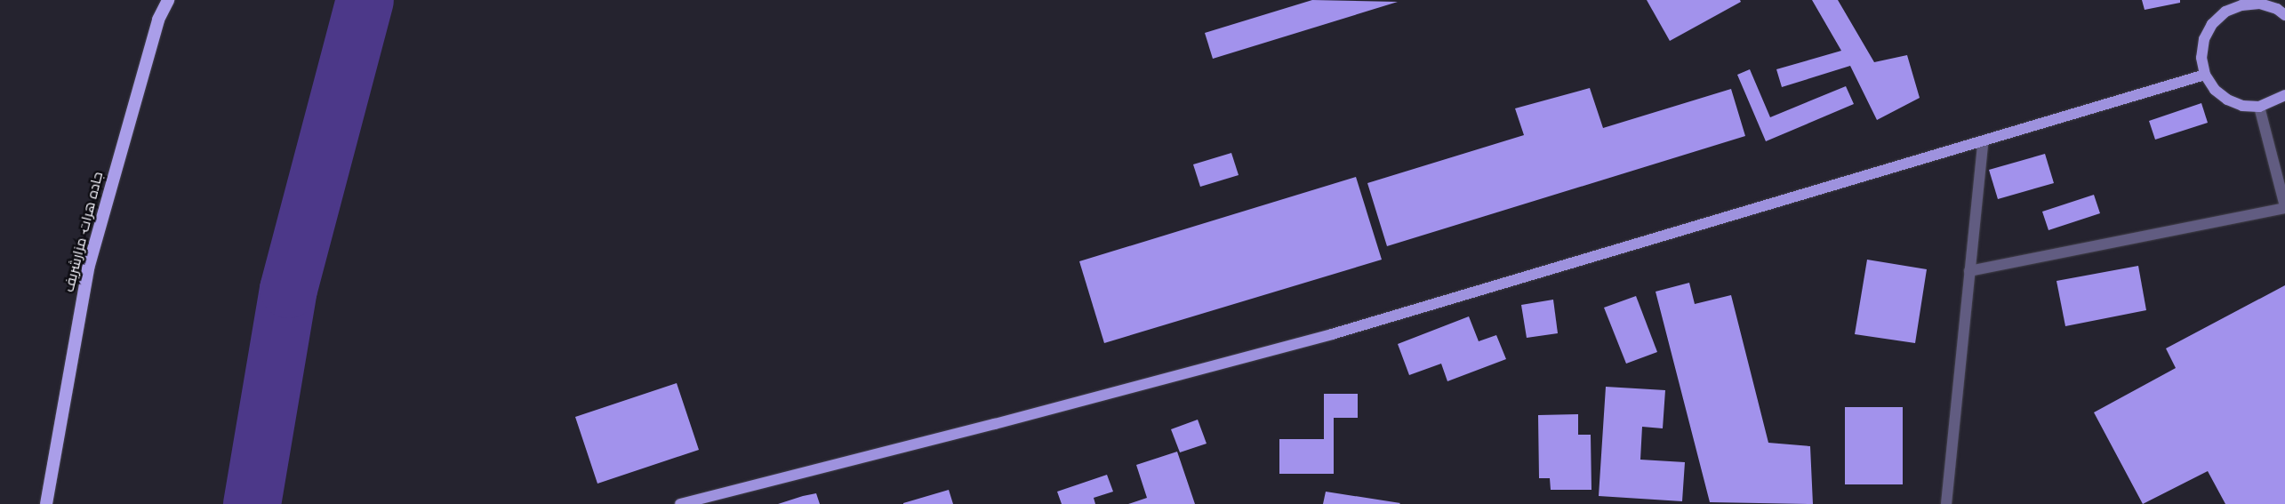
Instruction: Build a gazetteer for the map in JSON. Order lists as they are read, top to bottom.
{
  "streets": {
    "highway": ["جاده هرات- مزارشریف"]
  }
}
